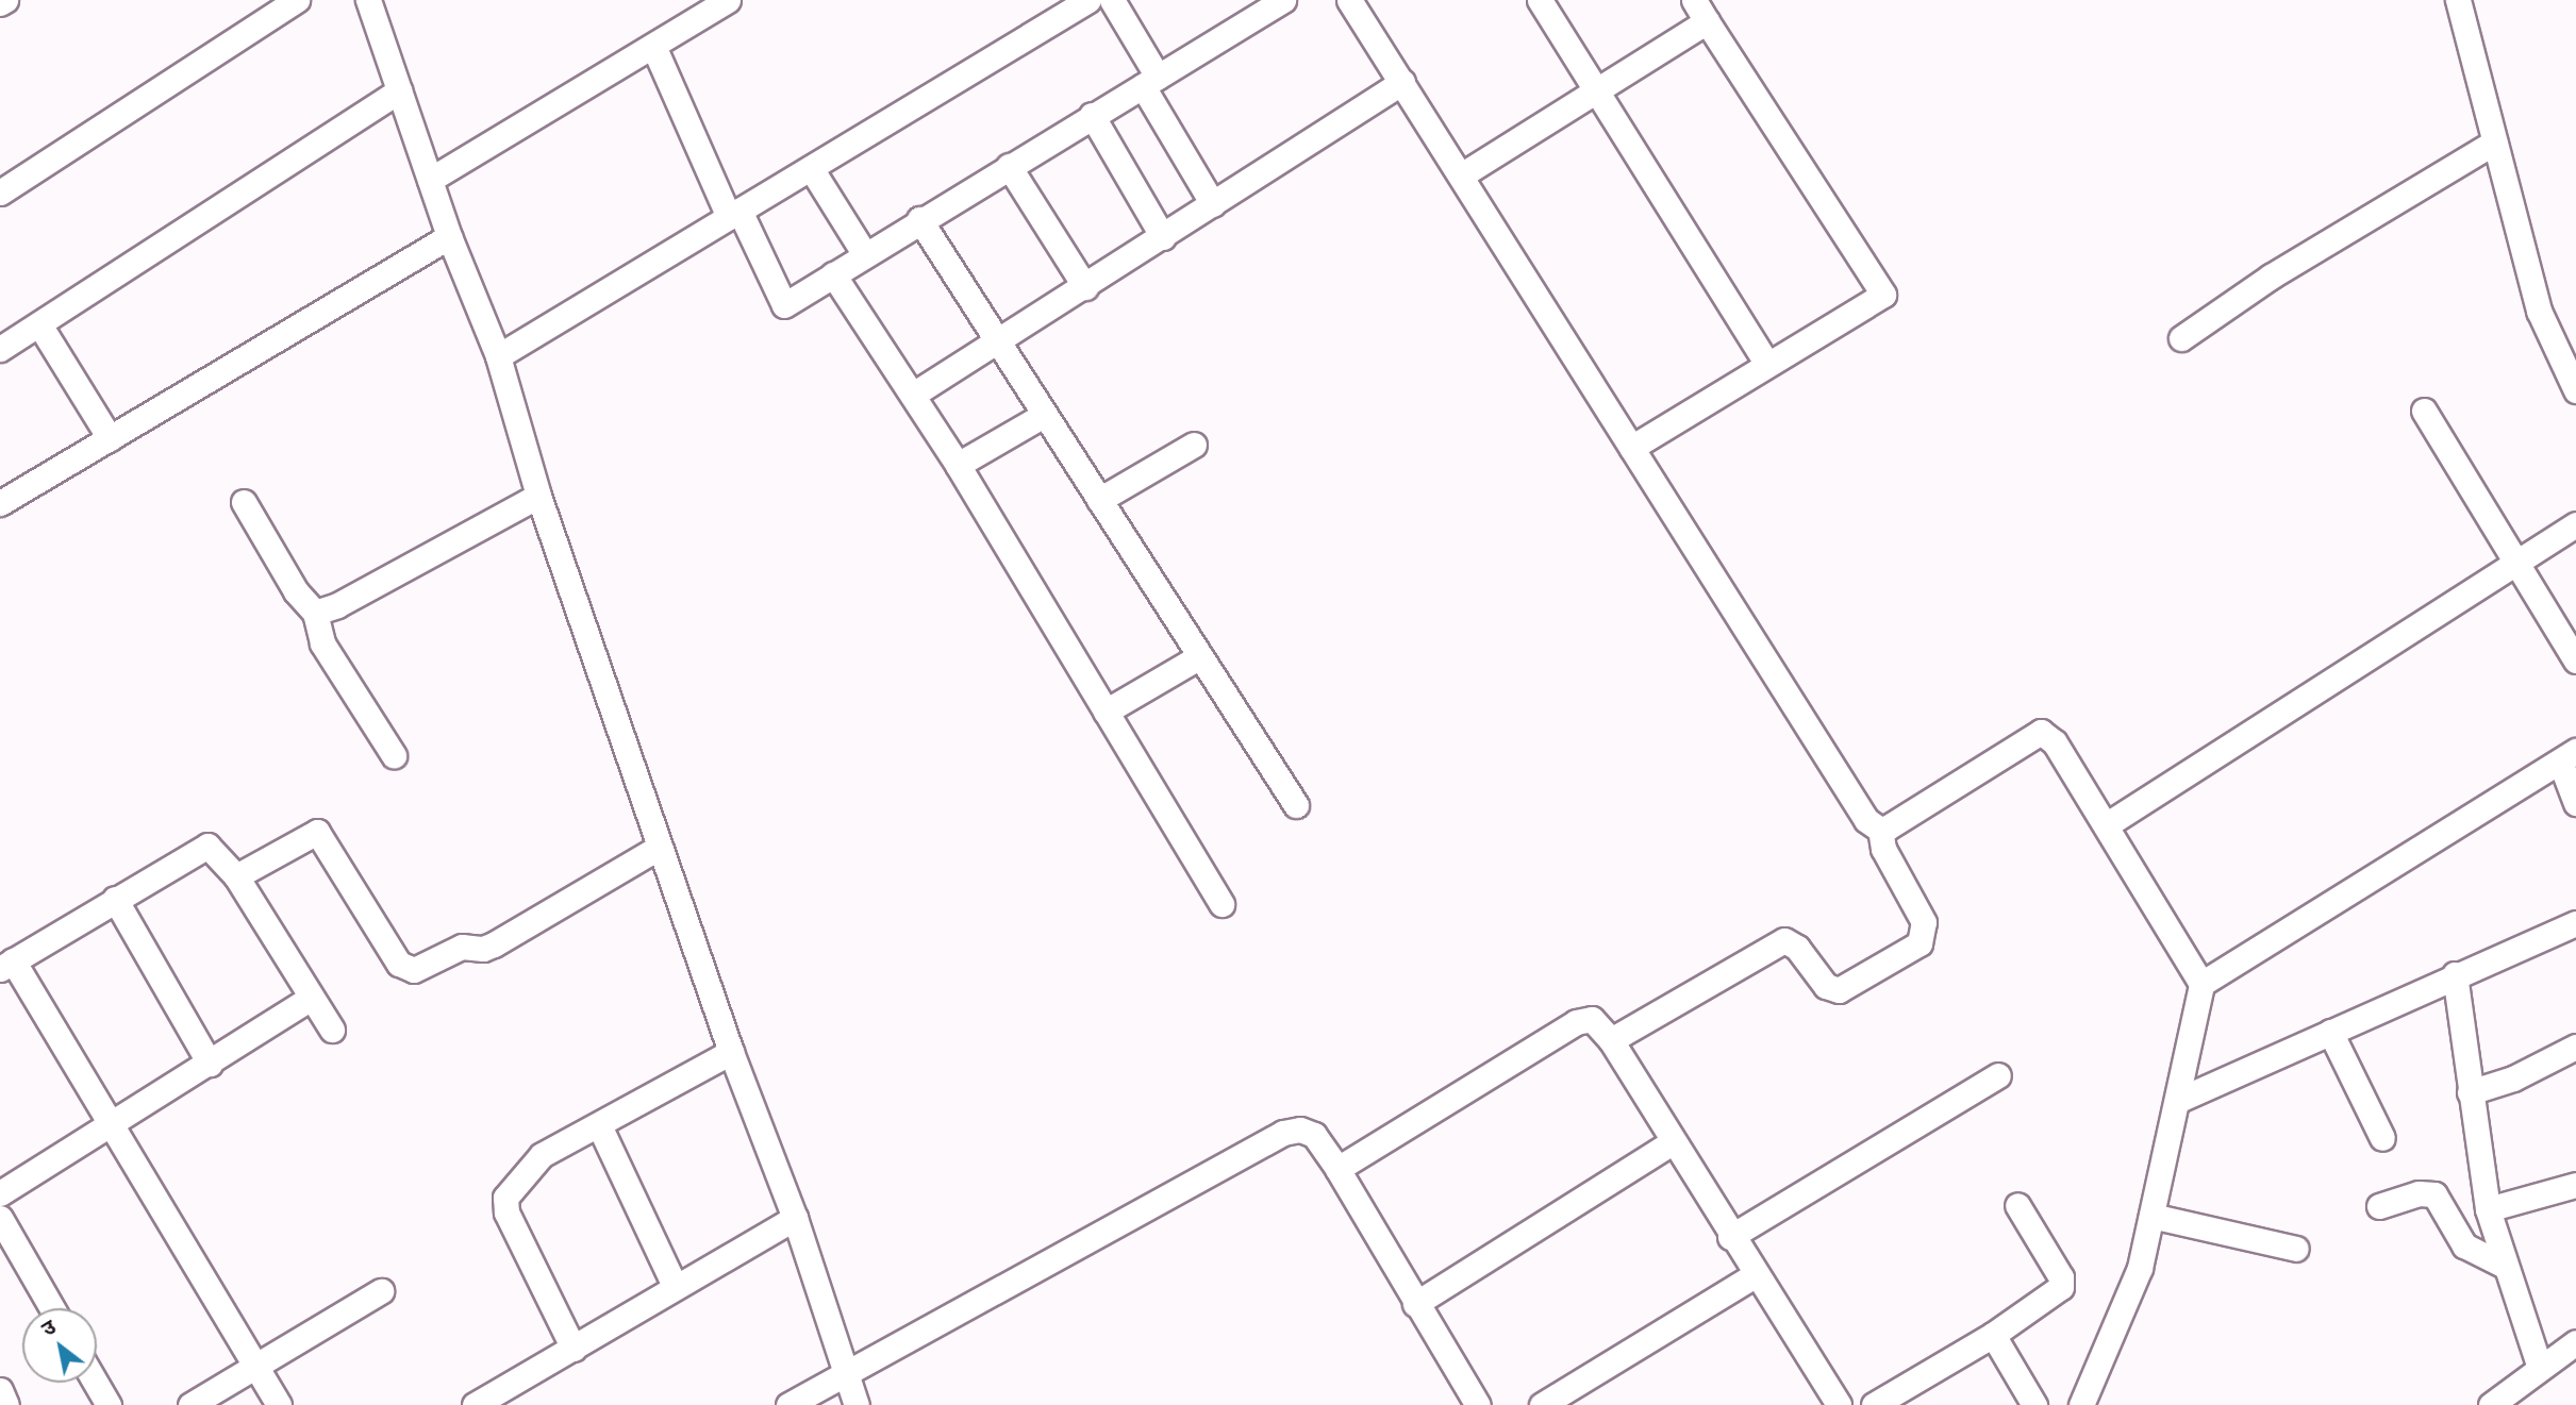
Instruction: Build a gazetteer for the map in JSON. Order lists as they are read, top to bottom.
{
  "north": "top left"
}
